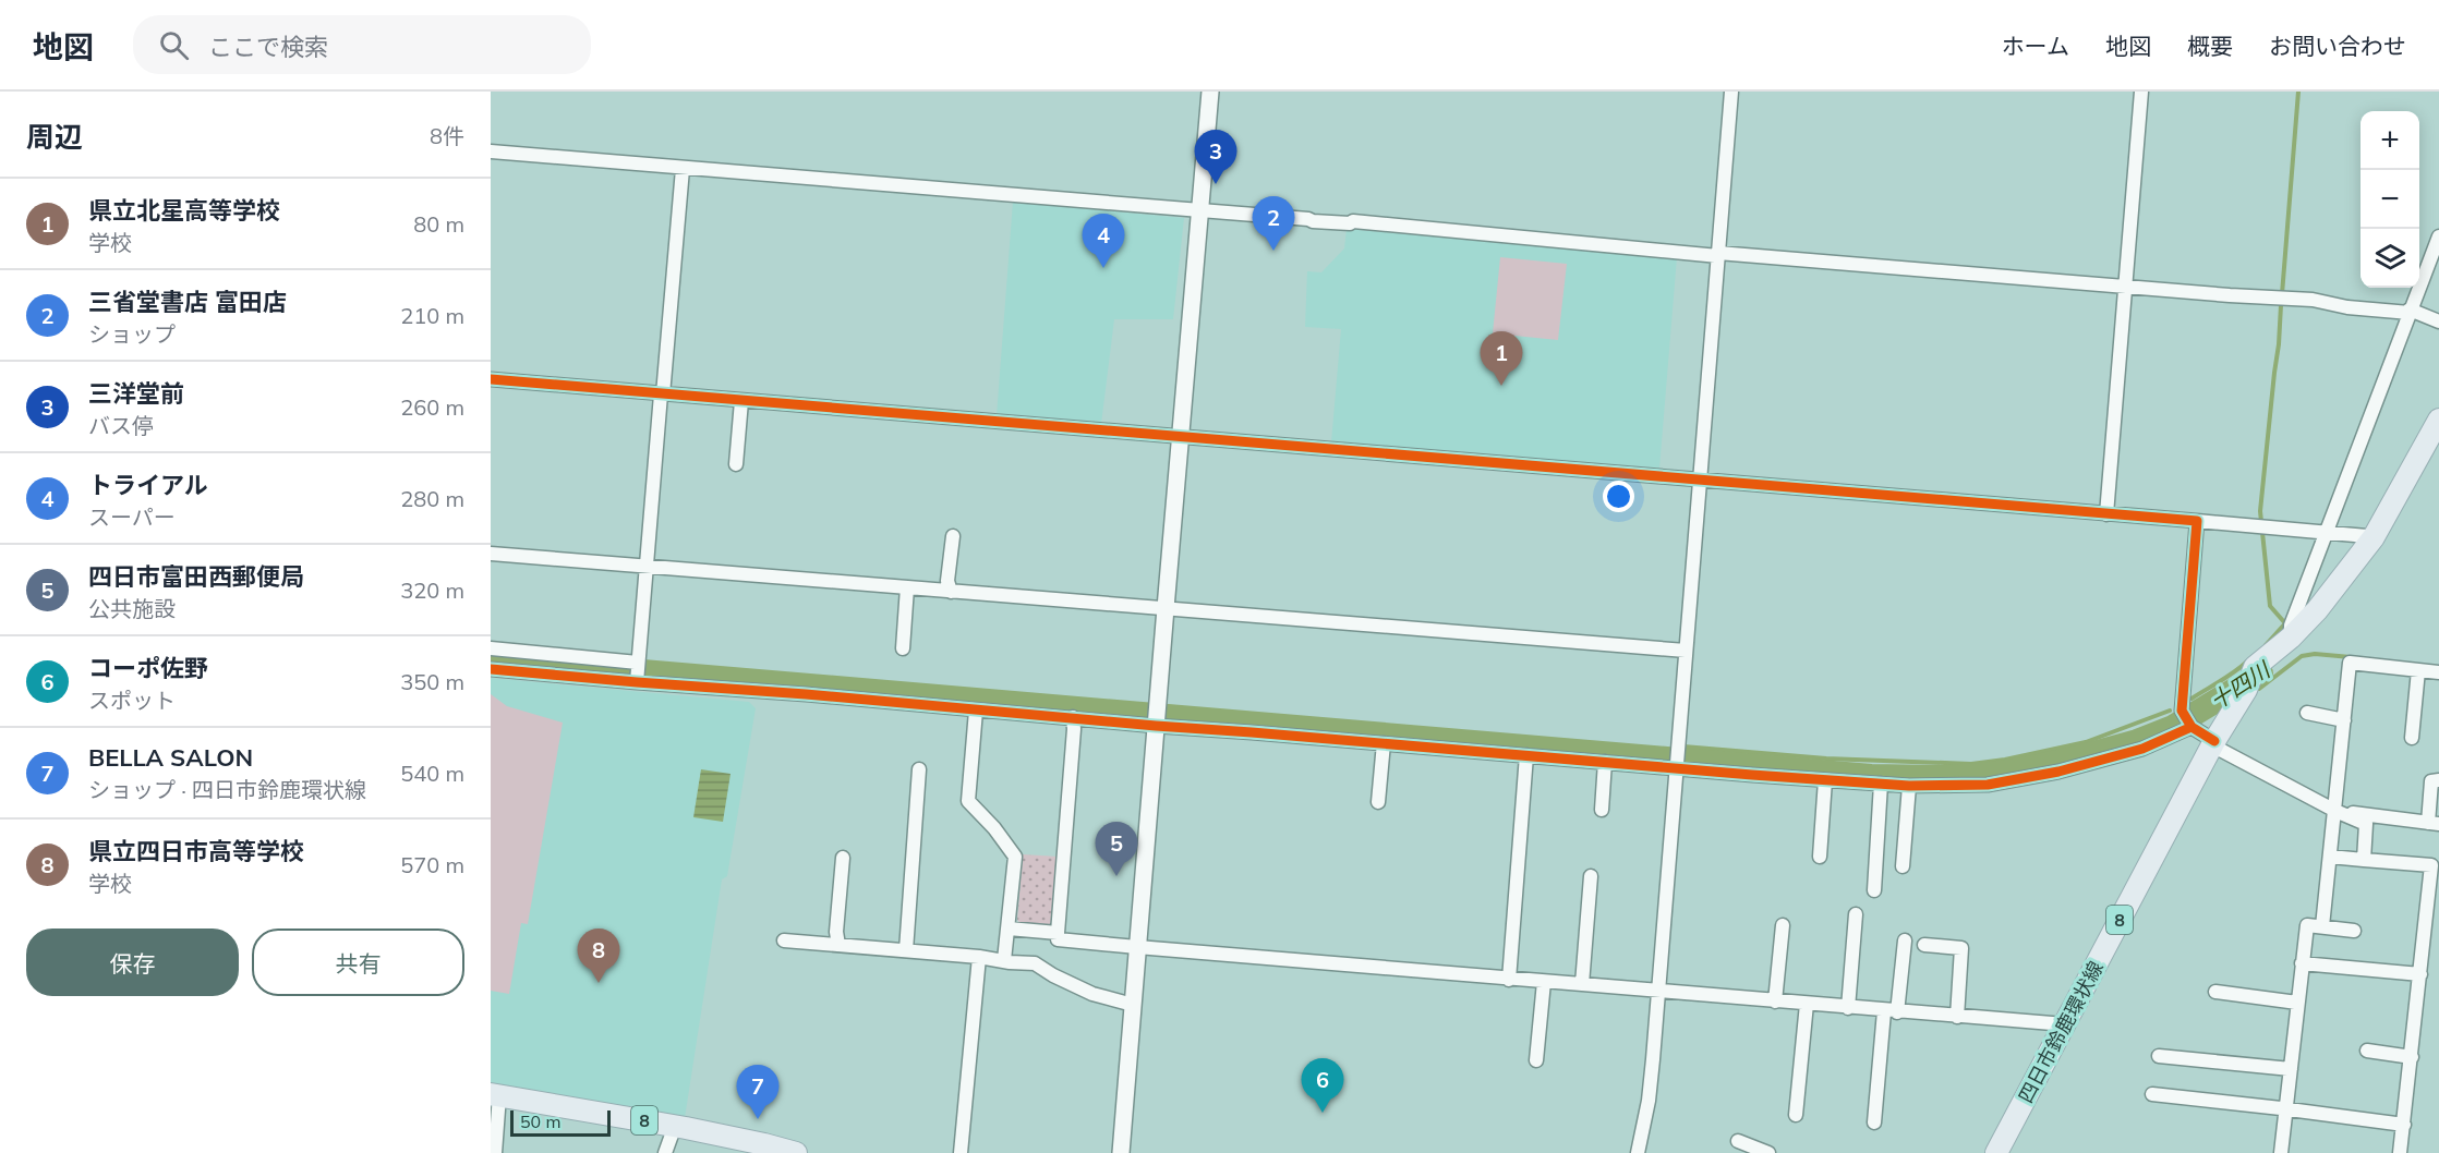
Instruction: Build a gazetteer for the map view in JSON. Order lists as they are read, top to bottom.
{
  "streets": {
    "main road": ["8", "四日市鈴鹿環状線"]
  },
  "water": ["十四川"],
  "scale_bar": "50 m",
  "page": {
    "header": "地図",
    "search": "ここで検索",
    "nav": [
      "ホーム",
      "地図",
      "概要",
      "お問い合わせ"
    ],
    "heading": ["周辺", "8件"],
    "map_buttons": ["+", "−"],
    "pins": [
      "3",
      "2",
      "4",
      "1",
      "5",
      "8",
      "6",
      "7"
    ],
    "list": [
      {
        "mark": "1",
        "name": "県立北星高等学校",
        "note": "学校",
        "value": "80 m"
      },
      {
        "mark": "2",
        "name": "三省堂書店 富田店",
        "note": "ショップ",
        "value": "210 m"
      },
      {
        "mark": "3",
        "name": "三洋堂前",
        "note": "バス停",
        "value": "260 m"
      },
      {
        "mark": "4",
        "name": "トライアル",
        "note": "スーパー",
        "value": "280 m"
      },
      {
        "mark": "5",
        "name": "四日市富田西郵便局",
        "note": "公共施設",
        "value": "320 m"
      },
      {
        "mark": "6",
        "name": "コーポ佐野",
        "note": "スポット",
        "value": "350 m"
      },
      {
        "mark": "7",
        "name": "BELLA SALON",
        "note": "ショップ · 四日市鈴鹿環状線",
        "value": "540 m"
      },
      {
        "mark": "8",
        "name": "県立四日市高等学校",
        "note": "学校",
        "value": "570 m"
      }
    ],
    "buttons": ["保存", "共有"],
    "scale": "50 m"
  }
}
